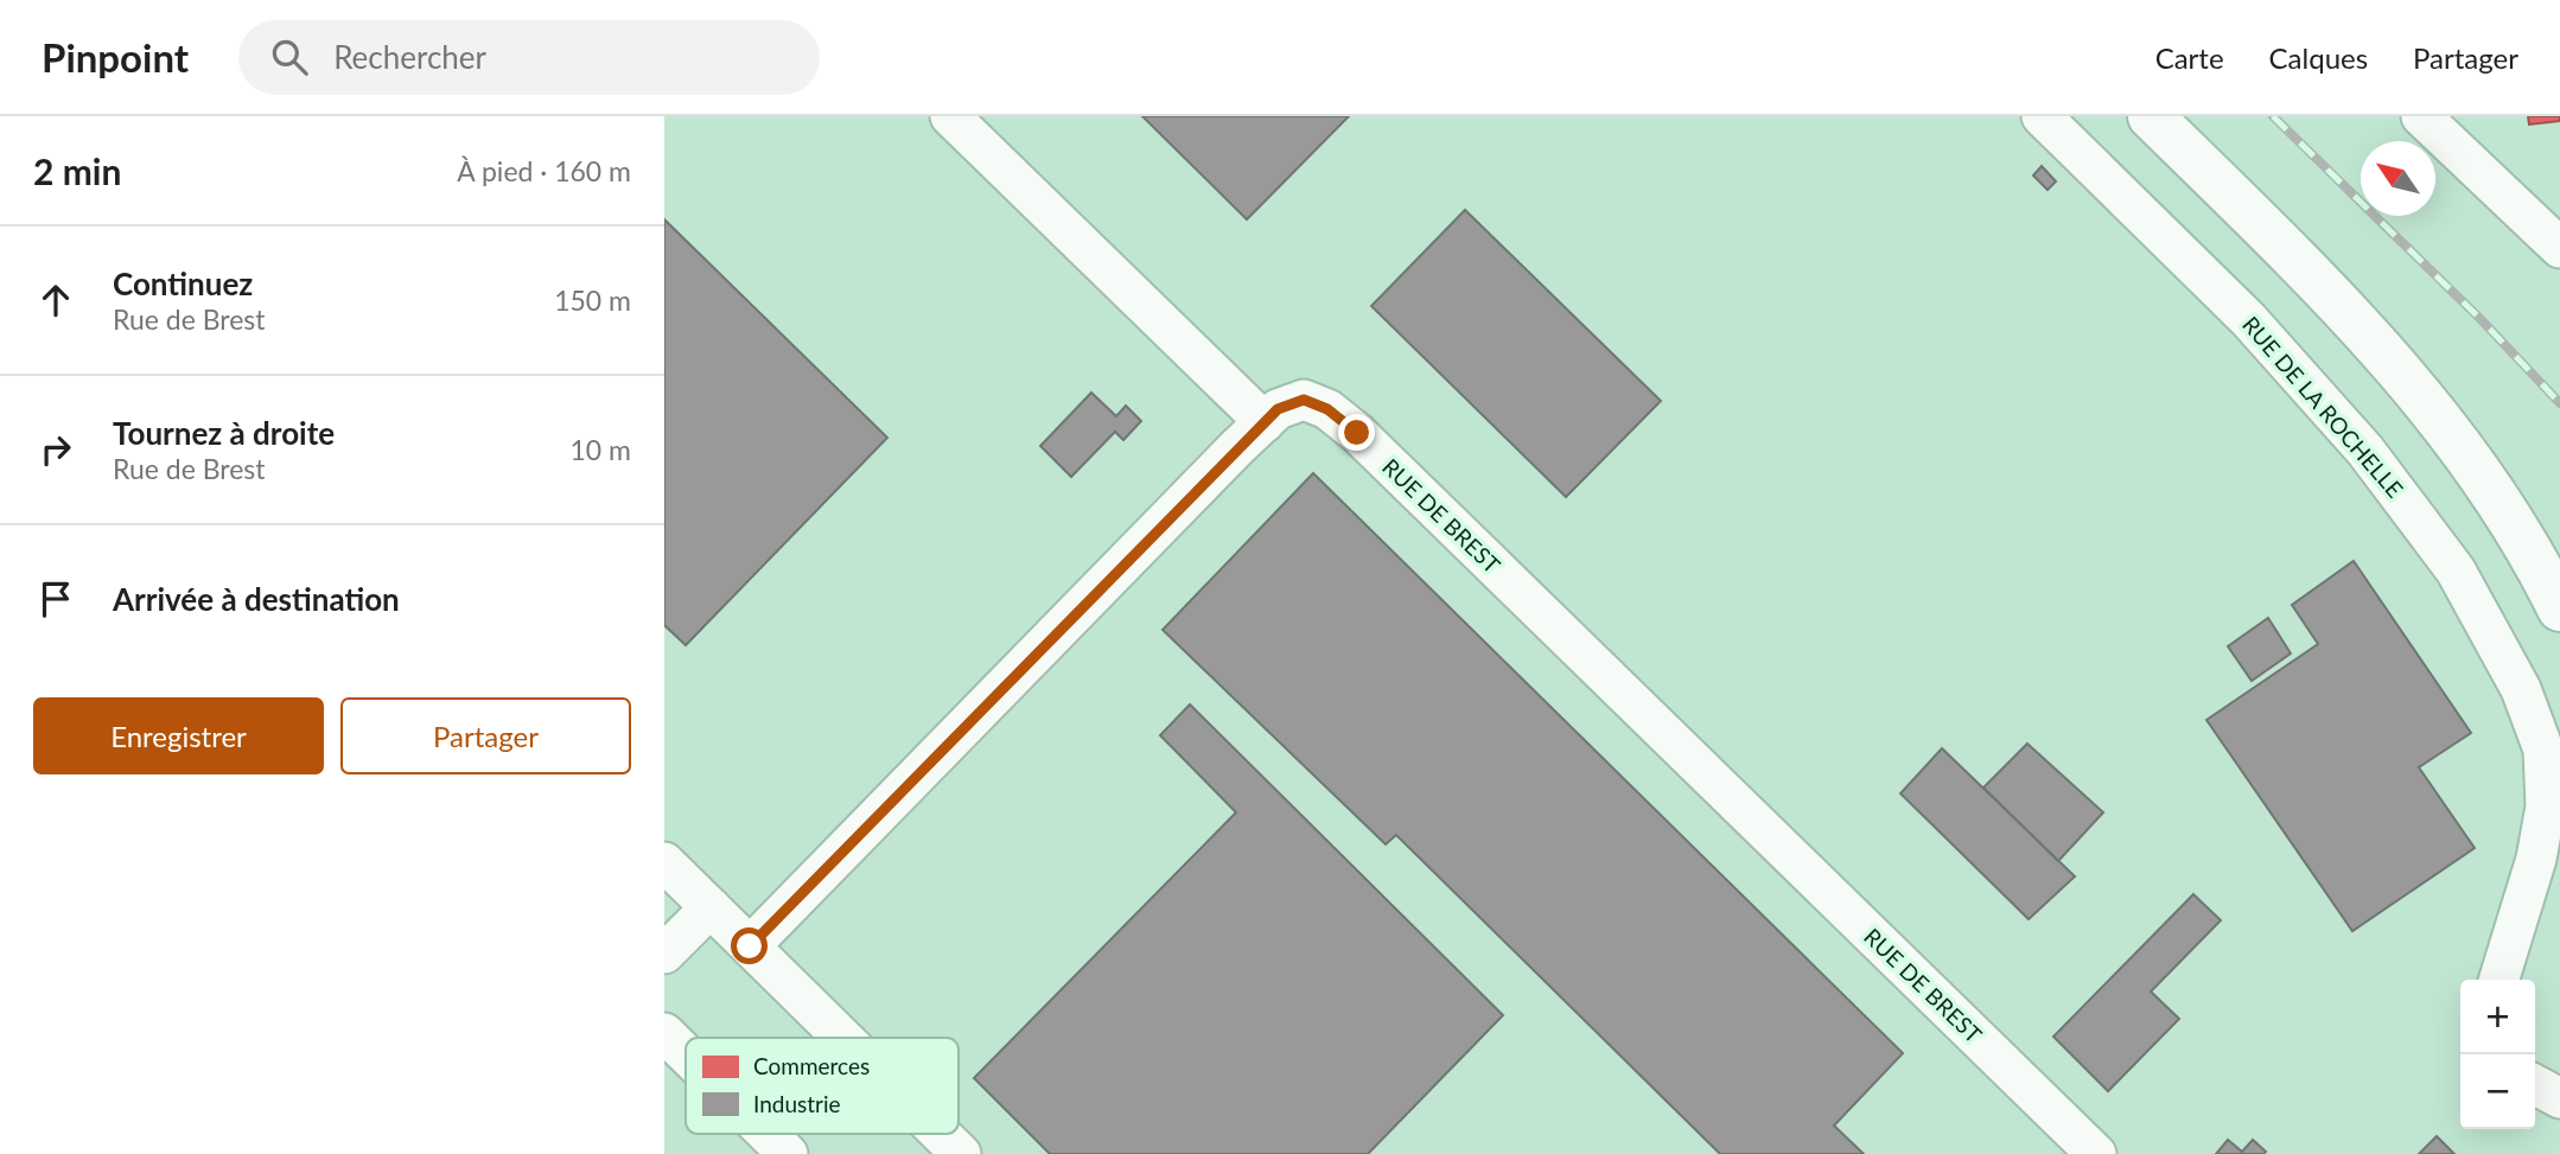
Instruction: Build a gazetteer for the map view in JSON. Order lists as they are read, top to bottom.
{
  "streets": {
    "street": ["RUE DE LA ROCHELLE", "RUE DE BREST"]
  },
  "legend": ["Commerces", "Industrie"],
  "north": "top left",
  "page": {
    "header": "Pinpoint",
    "search": "Rechercher",
    "nav": ["Carte", "Calques", "Partager"],
    "heading": ["2 min", "À pied · 160 m"],
    "list": [
      ["Continuez", "Rue de Brest", "150 m"],
      ["Tournez à droite", "Rue de Brest", "10 m"],
      "Arrivée à destination"
    ],
    "buttons": ["Enregistrer", "Partager"],
    "map_buttons": ["+", "−"]
  }
}
